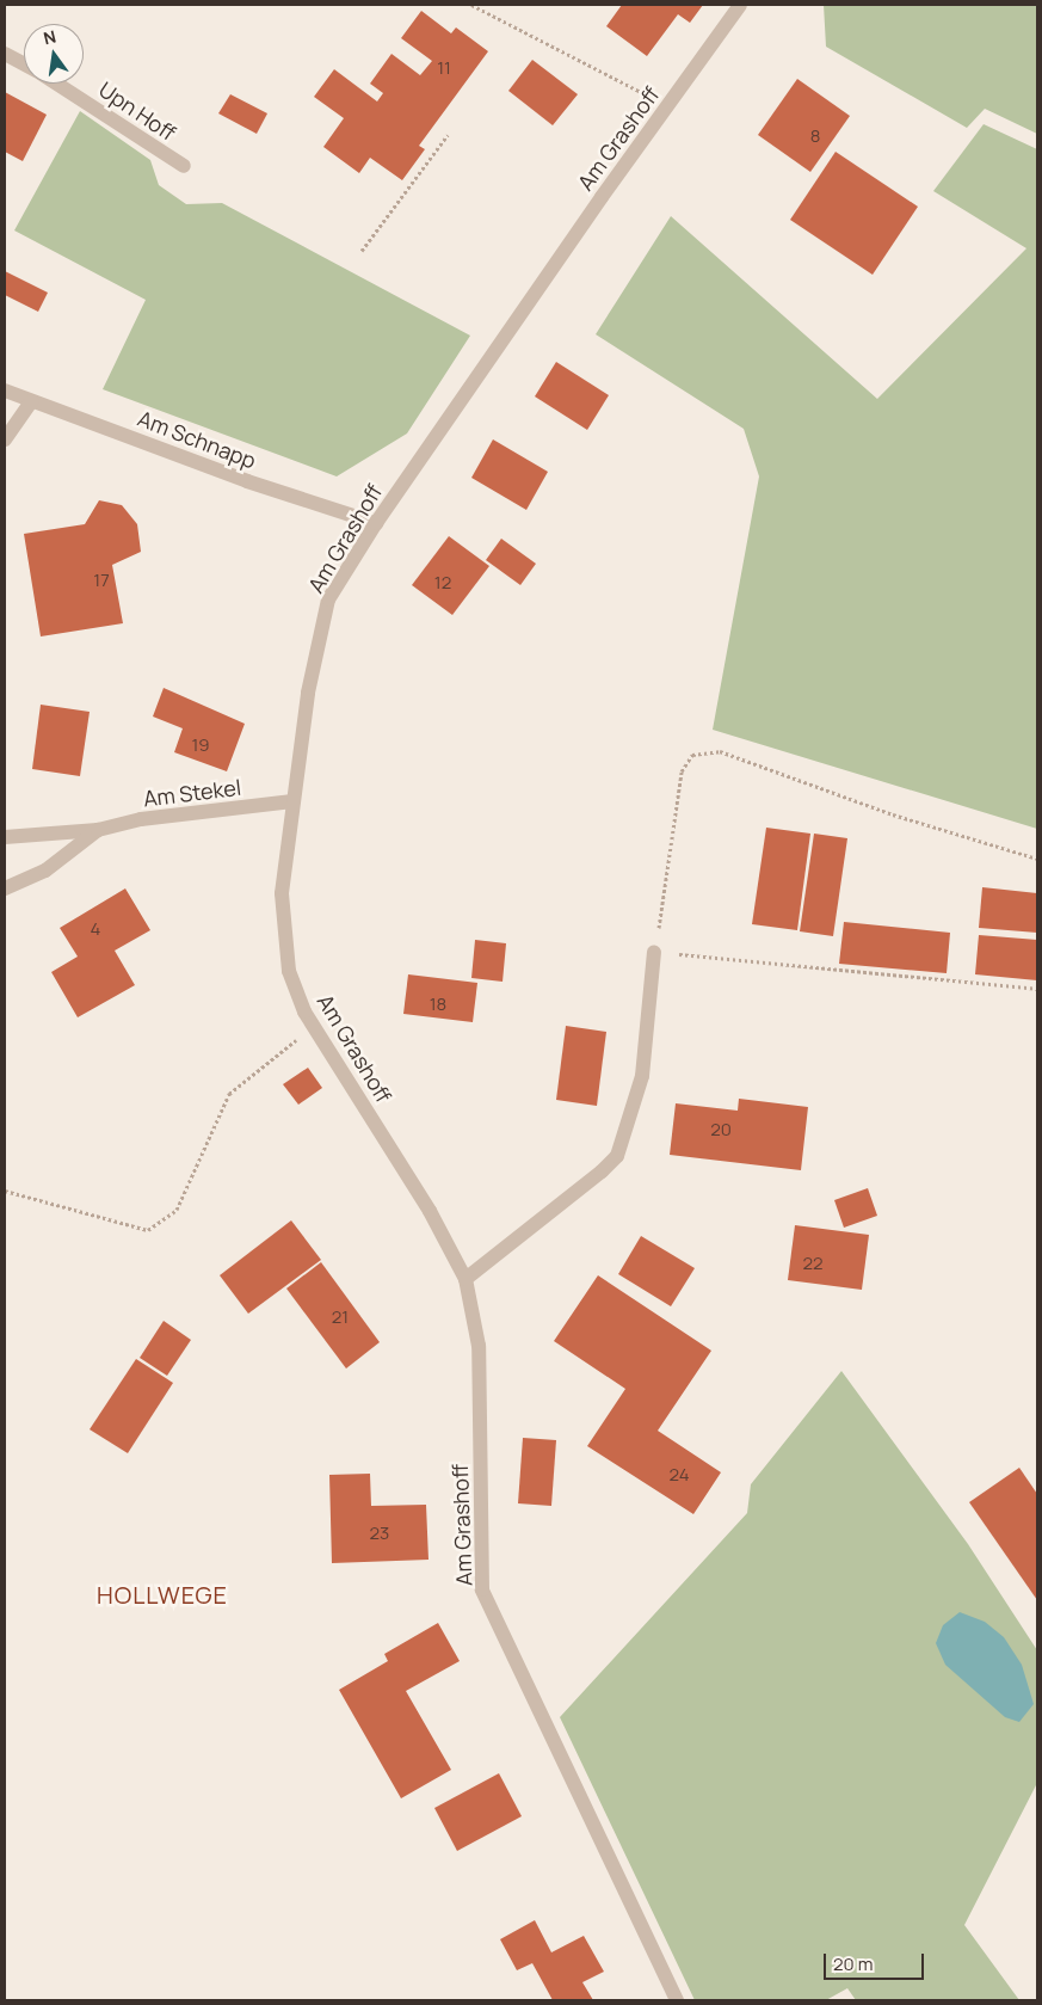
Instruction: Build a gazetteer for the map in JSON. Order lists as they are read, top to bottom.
{
  "streets": {
    "street": [
      "Upn Hoff",
      "Am Grashoff",
      "Am Schnapp",
      "Am Stekel"
    ]
  },
  "crossings": [
    ["Am Grashoff", "Am Schnapp"],
    ["Am Grashoff", "Am Stekel"]
  ],
  "districts": ["HOLLWEGE"],
  "house_numbers": [
    "11",
    "8",
    "17",
    "12",
    "19",
    "4",
    "18",
    "20",
    "22",
    "21",
    "24",
    "23"
  ],
  "scale_bar": "20 m",
  "north": "top"
}
